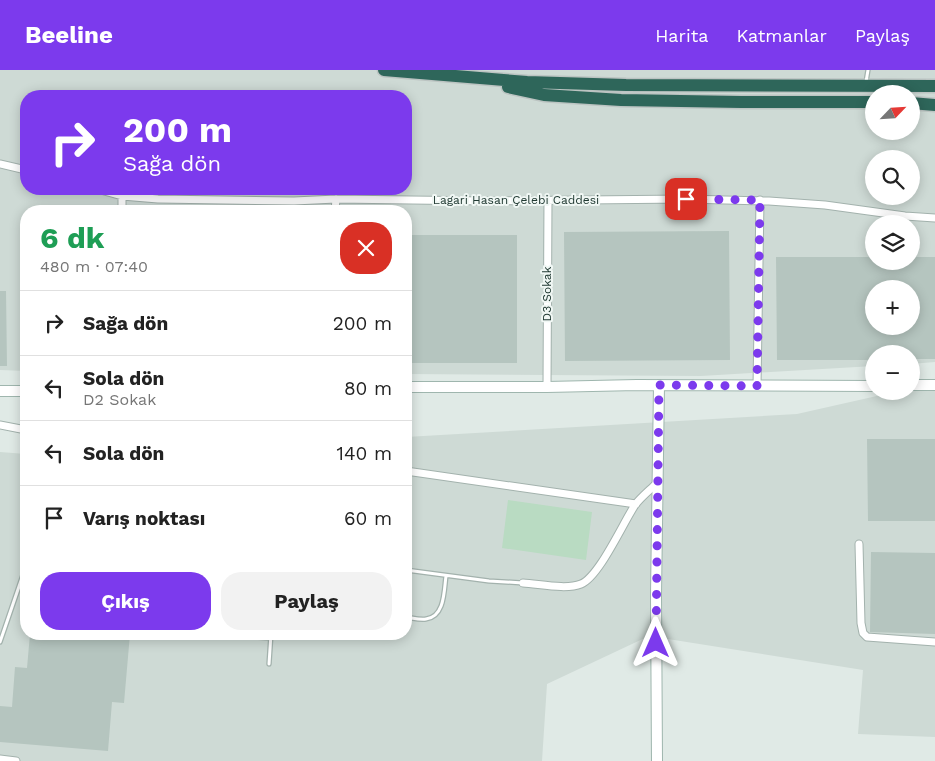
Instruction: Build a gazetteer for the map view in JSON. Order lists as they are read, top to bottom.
{
  "streets": {
    "street": ["Lagari Hasan Çelebi Caddesi", "D3 Sokak"]
  },
  "crossings": [
    ["Lagari Hasan Çelebi Caddesi", "D3 Sokak"]
  ],
  "north": "top right",
  "page": {
    "header": "Beeline",
    "nav": ["Harita", "Katmanlar", "Paylaş"],
    "map_buttons": ["+", "−"],
    "turn": ["200 m", "Sağa dön"],
    "heading": ["6 dk", "480 m · 07:40"],
    "list": [
      {
        "name": "Sağa dön",
        "value": "200 m"
      },
      {
        "name": "Sola dön",
        "note": "D2 Sokak",
        "value": "80 m"
      },
      {
        "name": "Sola dön",
        "value": "140 m"
      },
      {
        "name": "Varış noktası",
        "value": "60 m"
      }
    ],
    "buttons": ["Çıkış", "Paylaş"]
  }
}
